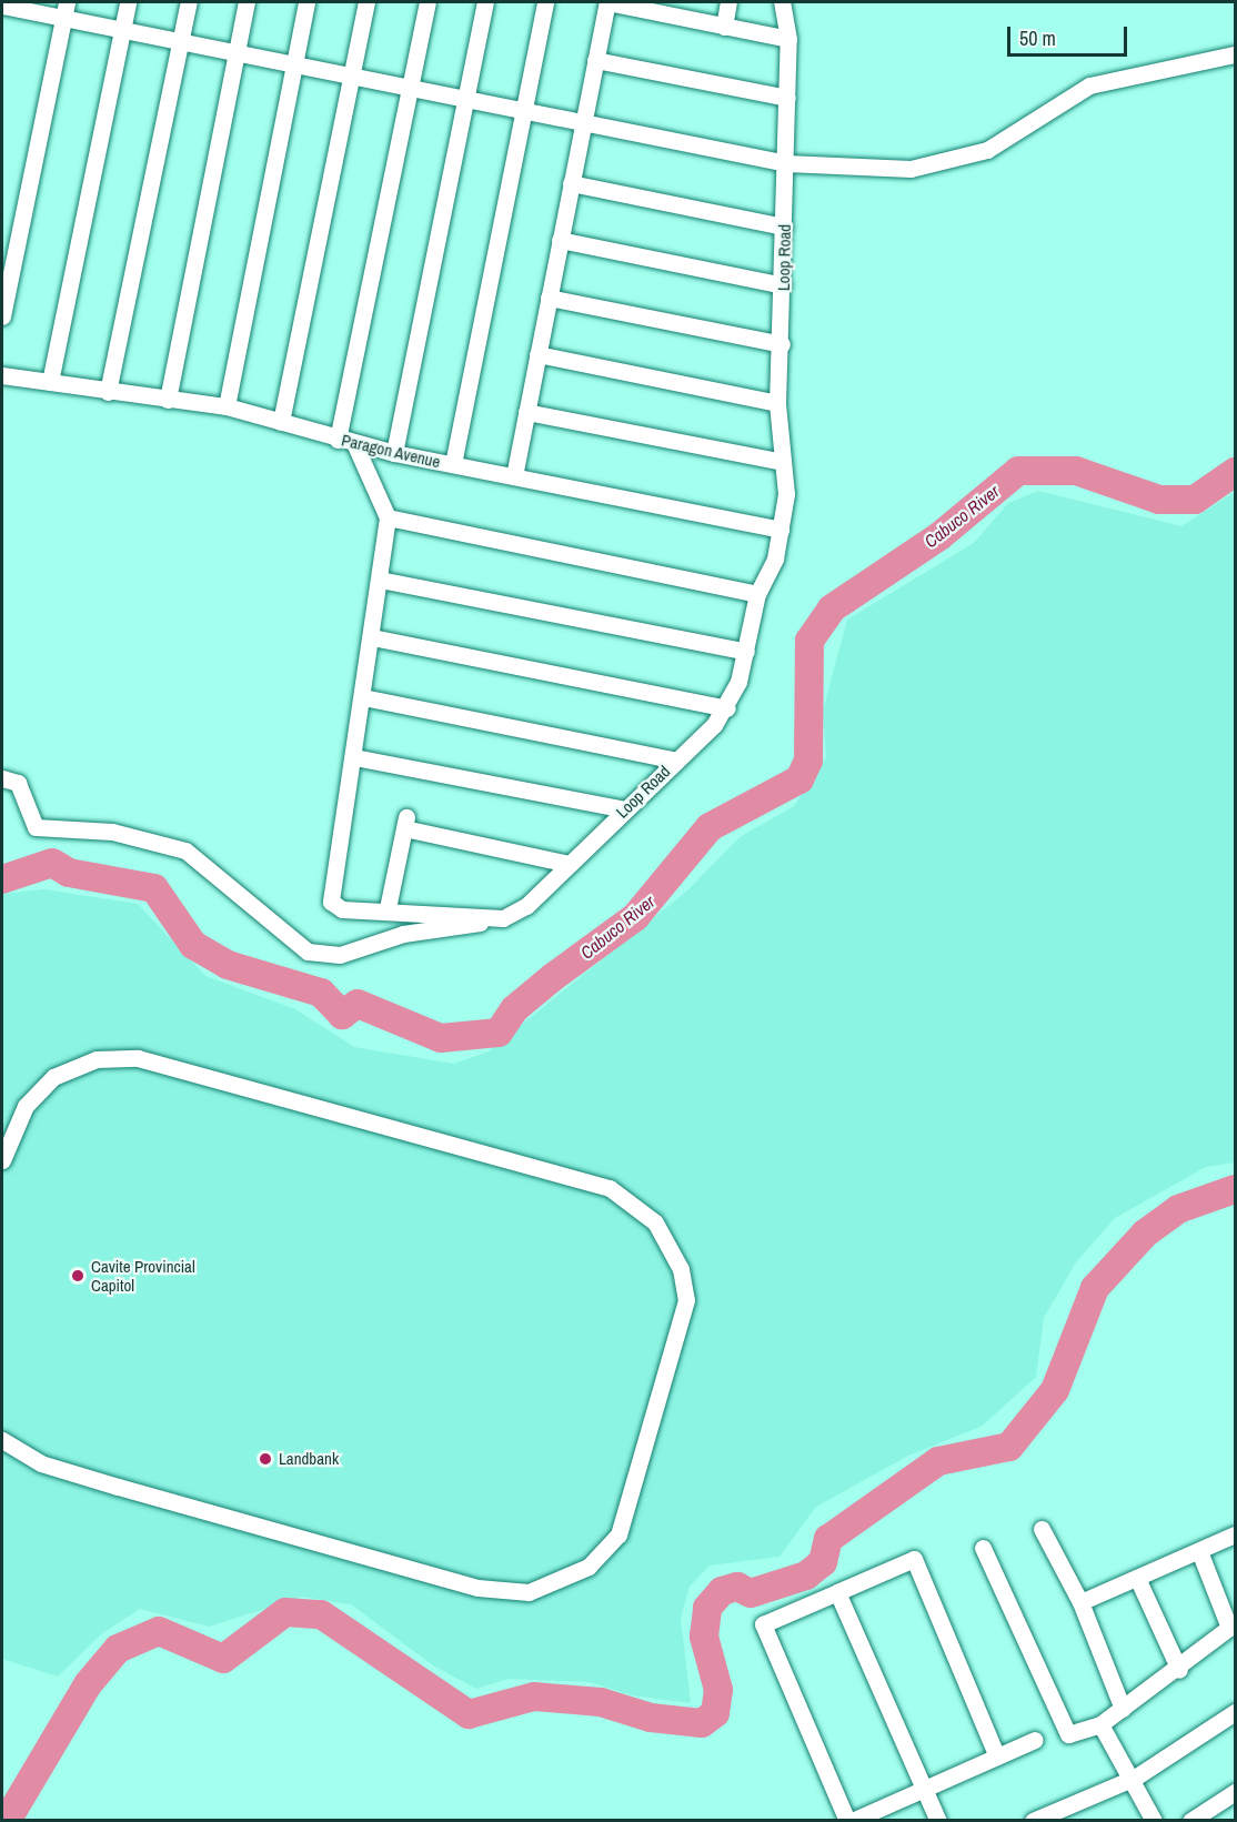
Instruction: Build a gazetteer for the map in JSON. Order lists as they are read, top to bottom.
{
  "streets": {
    "street": ["Loop Road", "Paragon Avenue"]
  },
  "crossings": [
    ["Loop Road", "Paragon Avenue"]
  ],
  "water": ["Cabuco River"],
  "places": ["Cavite Provincial Capitol", "Landbank"],
  "scale_bar": "50 m"
}
